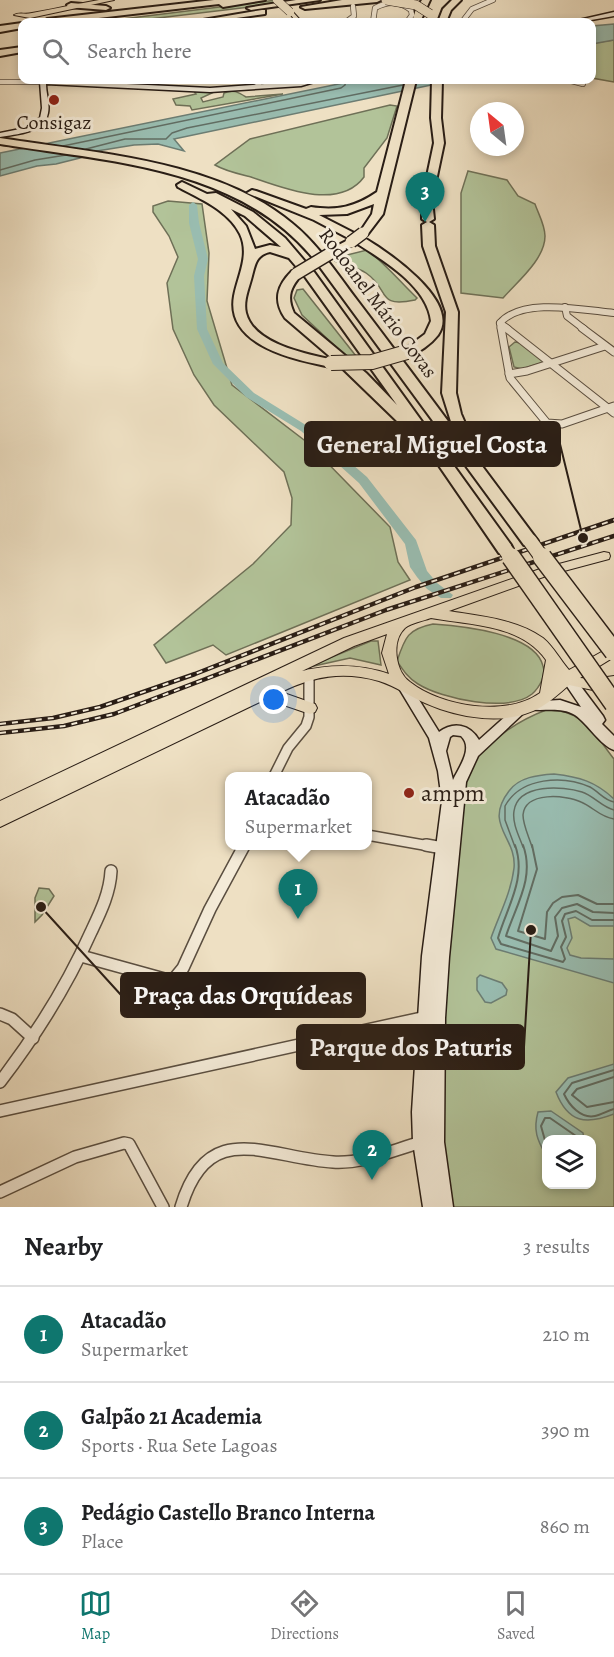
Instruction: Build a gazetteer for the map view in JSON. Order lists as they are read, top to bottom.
{
  "streets": {
    "highway": ["Rodoanel Mário Covas"]
  },
  "places": [
    "Consigaz",
    "General Miguel Costa",
    "ampm",
    "Praça das Orquídeas",
    "Parque dos Paturis"
  ],
  "north": "top left",
  "page": {
    "search": "Search here",
    "pins": ["3", "1", "2"],
    "popup": ["Atacadão", "Supermarket"],
    "heading": ["Nearby", "3 results"],
    "list": [
      {
        "mark": "1",
        "name": "Atacadão",
        "note": "Supermarket",
        "value": "210 m"
      },
      {
        "mark": "2",
        "name": "Galpão 21 Academia",
        "note": "Sports · Rua Sete Lagoas",
        "value": "390 m"
      },
      {
        "mark": "3",
        "name": "Pedágio Castello Branco Interna",
        "note": "Place",
        "value": "860 m"
      }
    ],
    "nav": ["Map", "Directions", "Saved"]
  }
}
